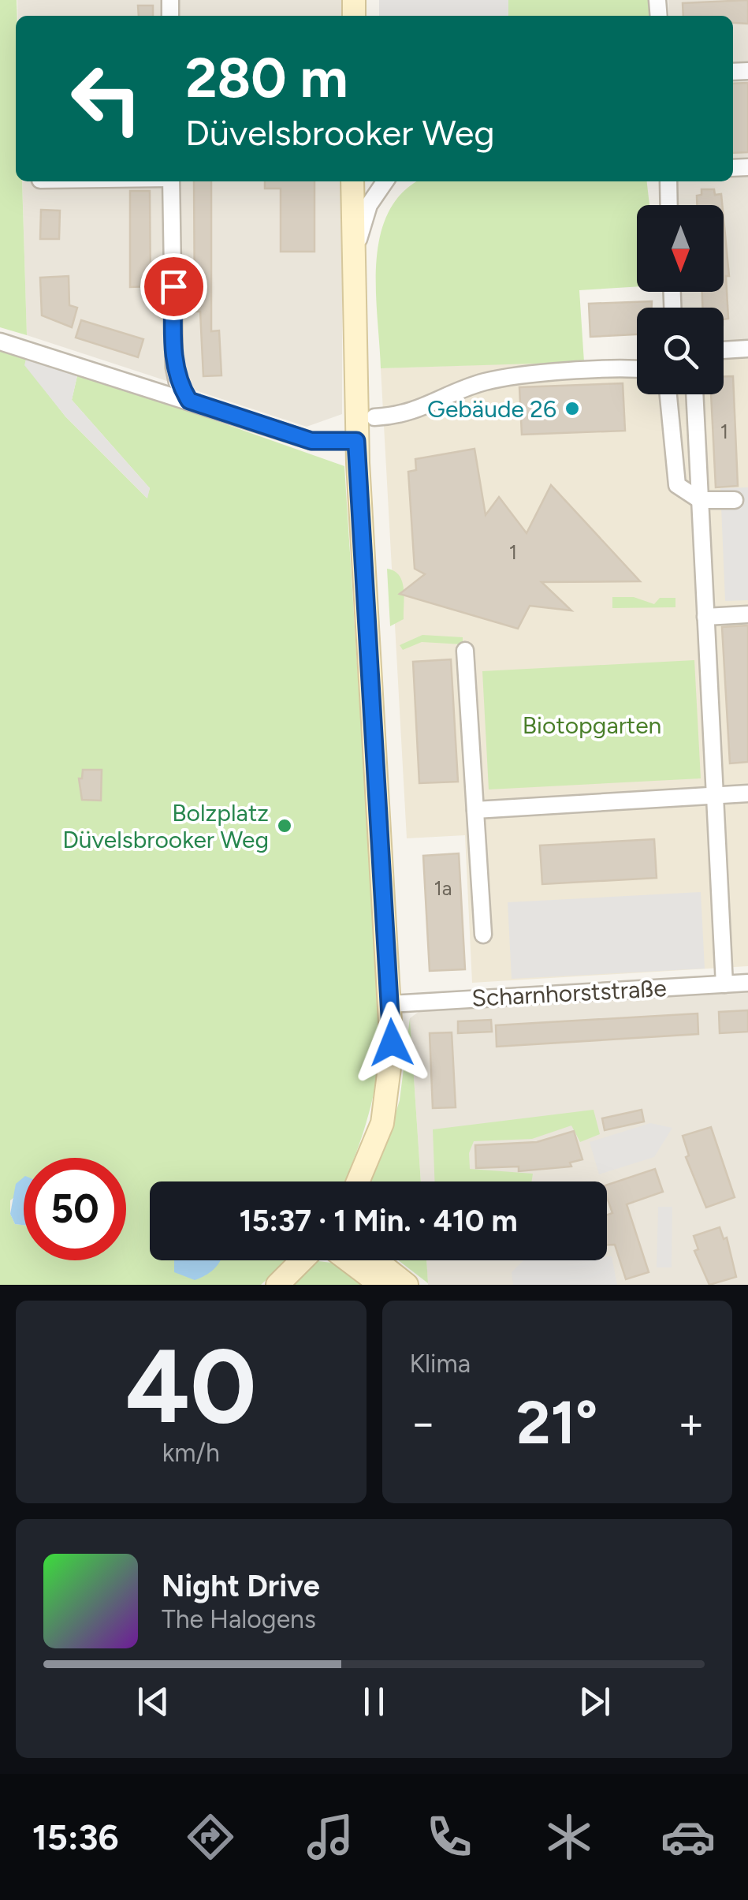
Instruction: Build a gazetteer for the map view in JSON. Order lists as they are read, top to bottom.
{
  "streets": {
    "street": ["Scharnhorststraße"]
  },
  "parks": ["Biotopgarten"],
  "places": ["Gebäude 26", "Bolzplatz Düvelsbrooker Weg"],
  "house_numbers": ["1", "1", "1a"],
  "north": "bottom",
  "page": {
    "turn": ["280 m", "Düvelsbrooker Weg"],
    "limit": "50",
    "trip": "15:37 · 1 Min. · 410 m",
    "tile": [
      ["40", "km/h"],
      "Klima"
    ],
    "heat": ["−", "21°", "+"],
    "song": ["Night Drive", "The Halogens"],
    "tabs": "15:36"
  }
}
